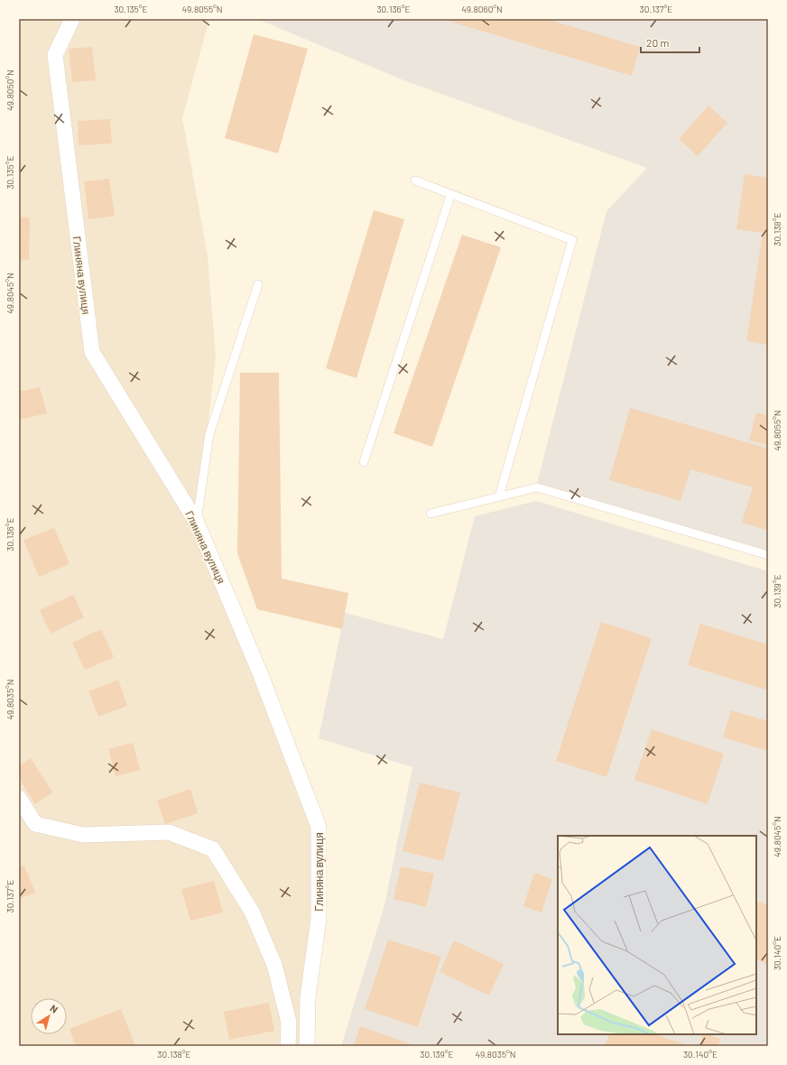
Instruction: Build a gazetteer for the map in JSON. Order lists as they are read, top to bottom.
{
  "streets": {
    "street": ["Глиняна вулиця"]
  },
  "scale_bar": "20 m",
  "north": "top right",
  "coordinates": [
    "30.135°E",
    "49.8055°N",
    "30.136°E",
    "49.8060°N",
    "30.137°E",
    "49.8050°N",
    "30.138°E",
    "49.8045°N",
    "30.139°E",
    "49.8035°N",
    "30.140°E"
  ]
}
